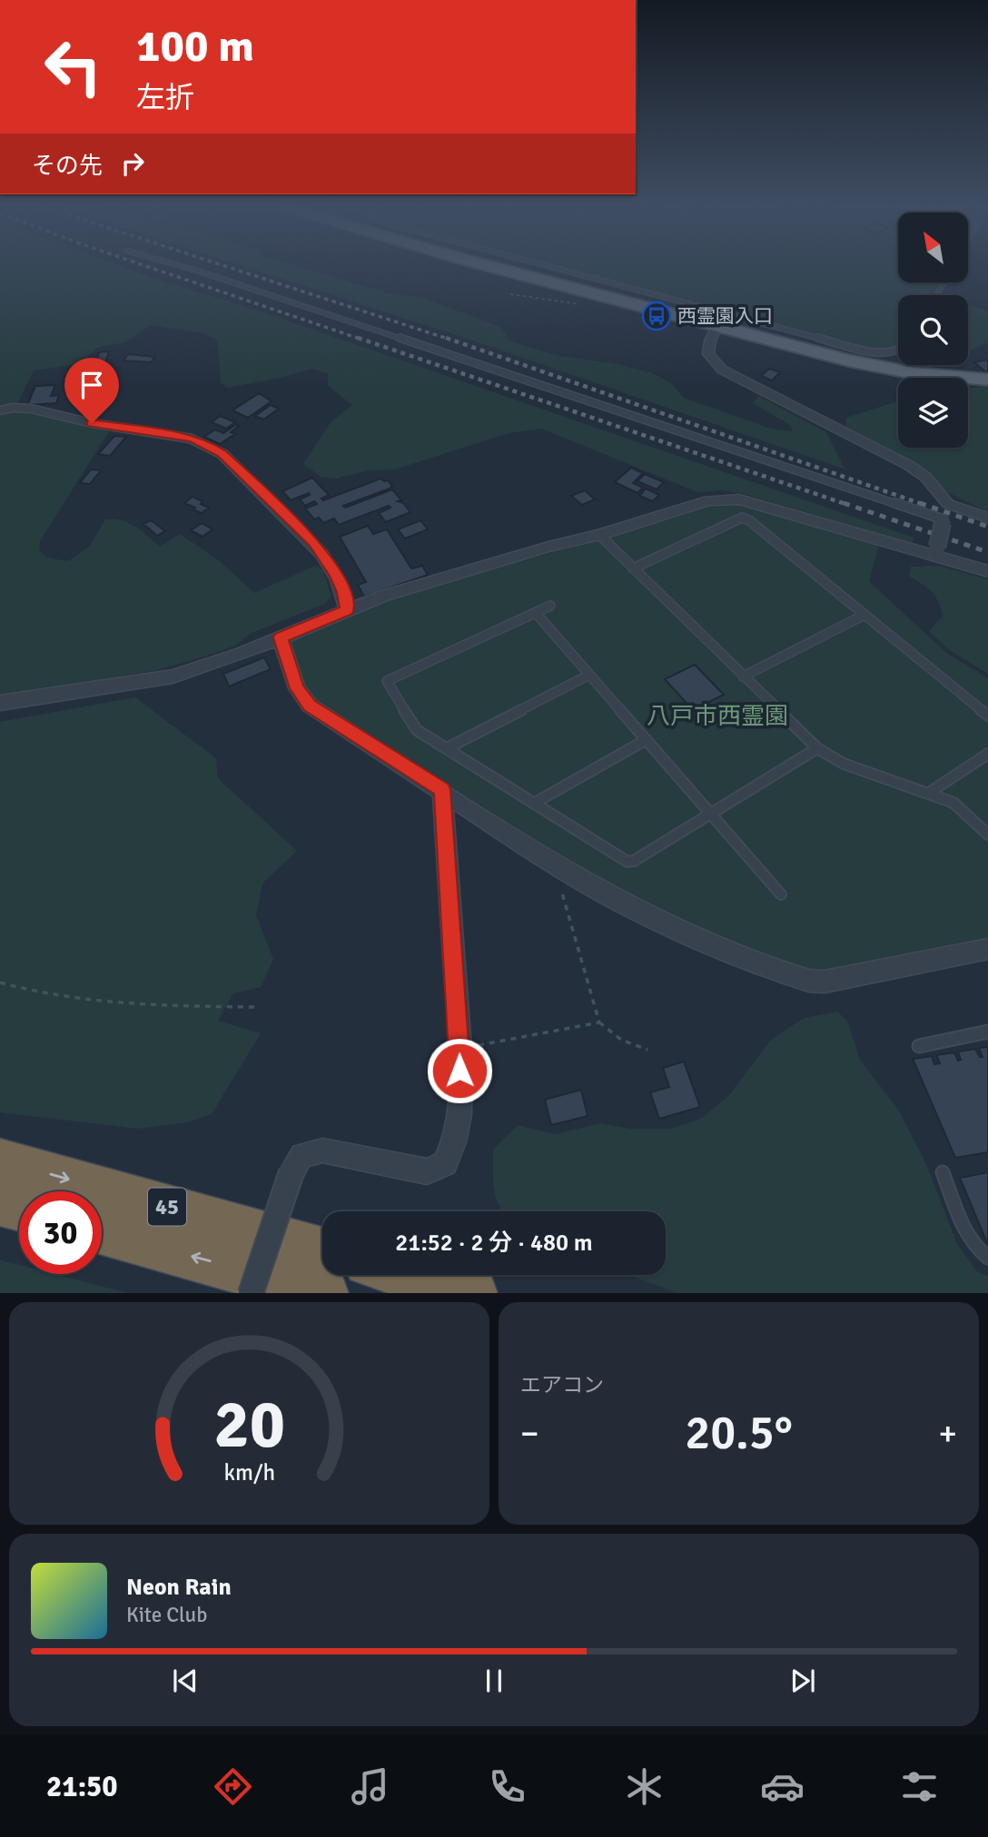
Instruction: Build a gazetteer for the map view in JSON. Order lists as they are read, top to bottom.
{
  "streets": {
    "highway": ["45"]
  },
  "parks": ["八戸市西霊園"],
  "places": {
    "bus stop": ["西霊園入口"]
  },
  "north": "top left",
  "page": {
    "turn": ["100 m", "左折"],
    "then": "その先",
    "limit": "30",
    "trip": "21:52 · 2 分 · 480 m",
    "tile": "エアコン",
    "heat": ["−", "20.5°", "+"],
    "song": ["Neon Rain", "Kite Club"],
    "tabs": "21:50",
    "gauge": ["20", "km/h"]
  }
}
